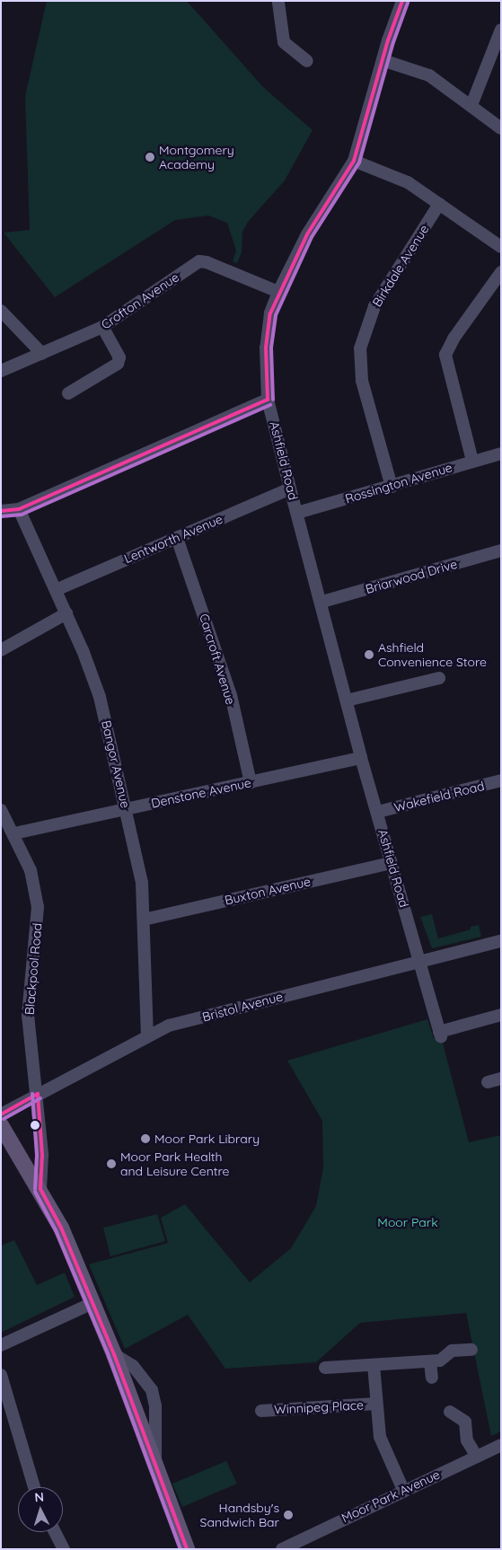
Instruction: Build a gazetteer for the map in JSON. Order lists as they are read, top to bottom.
{
  "streets": {
    "street": [
      "Birkdale Avenue",
      "Crofton Avenue",
      "Ashfield Road",
      "Rossington Avenue",
      "Lentworth Avenue",
      "Briarwood Drive",
      "Carcroft Avenue",
      "Bangor Avenue",
      "Denstone Avenue",
      "Wakefield Road",
      "Buxton Avenue",
      "Blackpool Road",
      "Bristol Avenue",
      "Winnipeg Place",
      "Moor Park Avenue"
    ]
  },
  "crossings": [
    ["Birkdale Avenue", "Rossington Avenue"],
    ["Crofton Avenue", "Ashfield Road"],
    ["Ashfield Road", "Rossington Avenue"],
    ["Ashfield Road", "Lentworth Avenue"],
    ["Ashfield Road", "Briarwood Drive"],
    ["Ashfield Road", "Denstone Avenue"],
    ["Ashfield Road", "Wakefield Road"],
    ["Ashfield Road", "Buxton Avenue"],
    ["Ashfield Road", "Bristol Avenue"],
    ["Lentworth Avenue", "Carcroft Avenue"],
    ["Lentworth Avenue", "Bangor Avenue"],
    ["Carcroft Avenue", "Denstone Avenue"],
    ["Bangor Avenue", "Denstone Avenue"],
    ["Bangor Avenue", "Buxton Avenue"],
    ["Bangor Avenue", "Bristol Avenue"],
    ["Denstone Avenue", "Blackpool Road"],
    ["Blackpool Road", "Bristol Avenue"],
    ["Winnipeg Place", "Moor Park Avenue"]
  ],
  "parks": ["Moor Park"],
  "places": [
    "Montgomery Academy",
    "Ashfield Convenience Store",
    "Moor Park Library",
    "Moor Park Health and Leisure Centre",
    "Handsby's Sandwich Bar"
  ],
  "north": "top"
}
